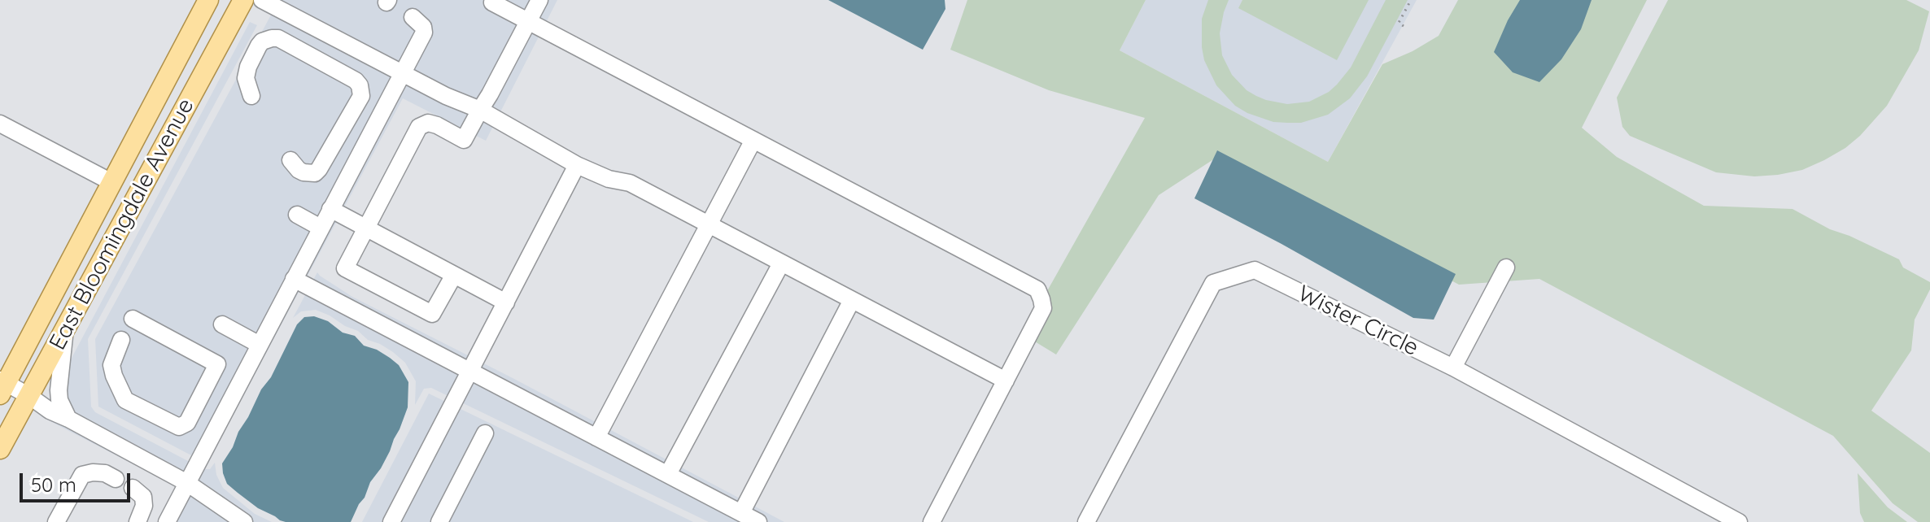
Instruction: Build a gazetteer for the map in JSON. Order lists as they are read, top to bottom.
{
  "streets": {
    "main road": ["East Bloomingdale Avenue"],
    "street": ["Wister Circle"]
  },
  "scale_bar": "50 m"
}
